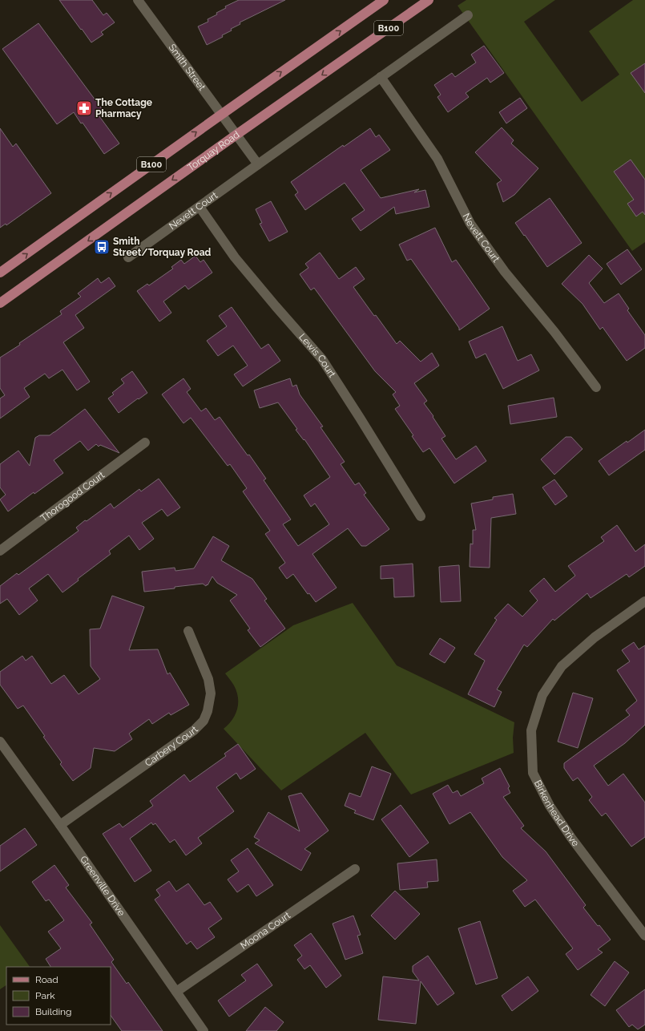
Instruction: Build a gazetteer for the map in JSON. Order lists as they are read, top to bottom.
{
  "streets": {
    "main road": ["B100", "Torquay Road"],
    "street": [
      "Smith Street",
      "Nevett Court",
      "Lewis Court",
      "Thorogood Court",
      "Carbery Court",
      "Birkenhead Drive",
      "Greenville Drive",
      "Moona Court"
    ]
  },
  "crossings": [
    ["B100", "Smith Street"],
    ["Smith Street", "Torquay Road"],
    ["Nevett Court", "Lewis Court"],
    ["Carbery Court", "Greenville Drive"],
    ["Greenville Drive", "Moona Court"]
  ],
  "places": {
    "pharmacy": ["The Cottage Pharmacy"],
    "bus stop": ["Smith Street/Torquay Road"]
  },
  "legend": ["Road", "Park", "Building"]
}
